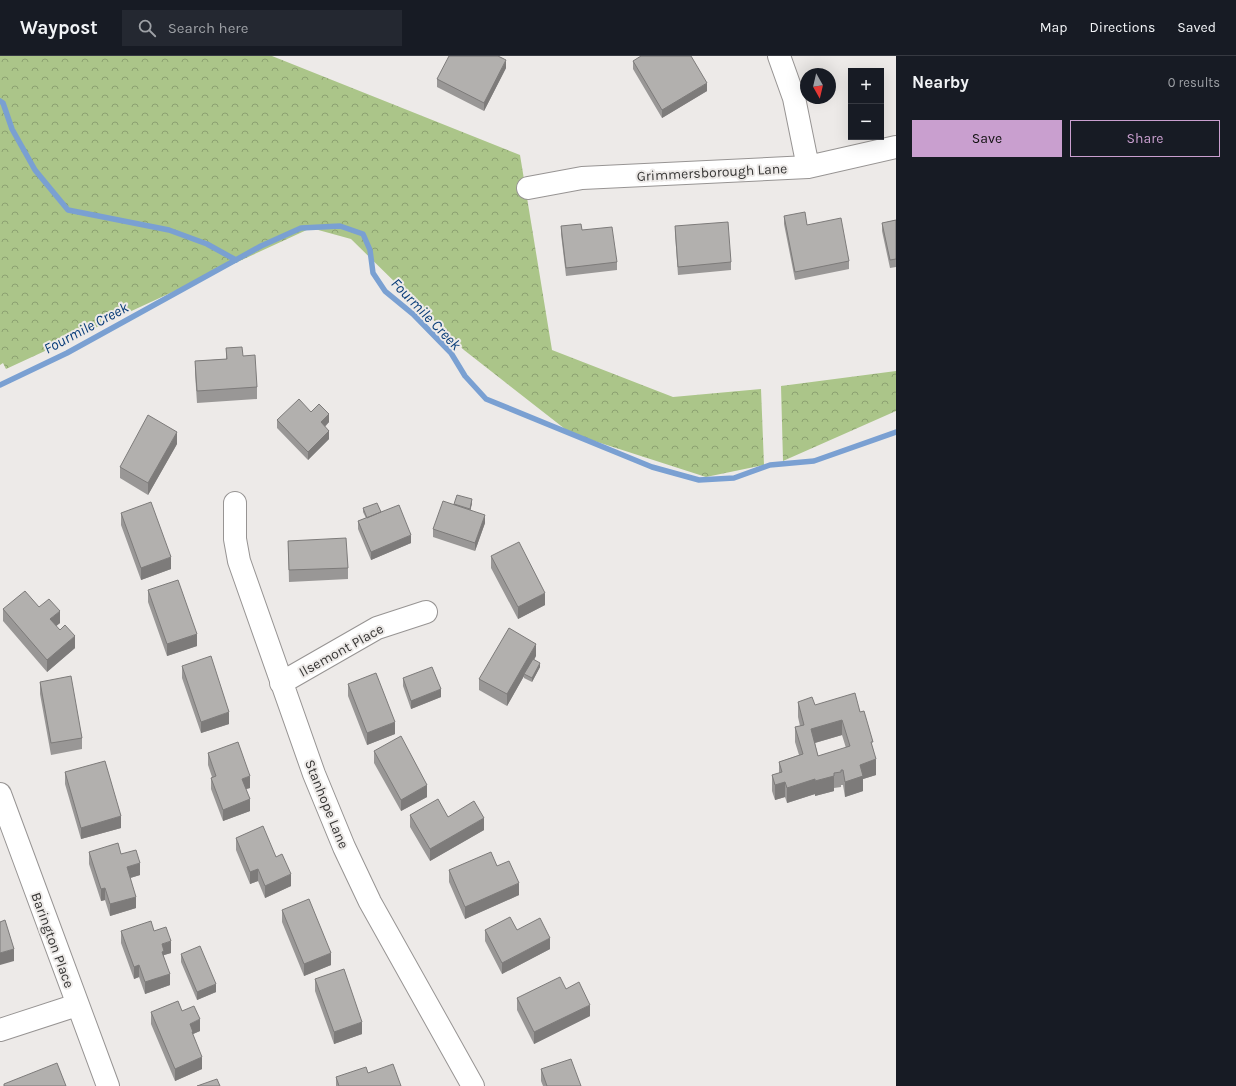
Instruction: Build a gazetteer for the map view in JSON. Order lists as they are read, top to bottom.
{
  "streets": {
    "street": [
      "Grimmersborough Lane",
      "Ilsemont Place",
      "Stanhope Lane",
      "Barington Place"
    ]
  },
  "crossings": [
    ["Ilsemont Place", "Stanhope Lane"]
  ],
  "water": ["Fourmile Creek"],
  "north": "bottom",
  "page": {
    "header": "Waypost",
    "search": "Search here",
    "nav": ["Map", "Directions", "Saved"],
    "heading": ["Nearby", "0 results"],
    "map_buttons": ["+", "−"],
    "buttons": ["Save", "Share"]
  }
}
